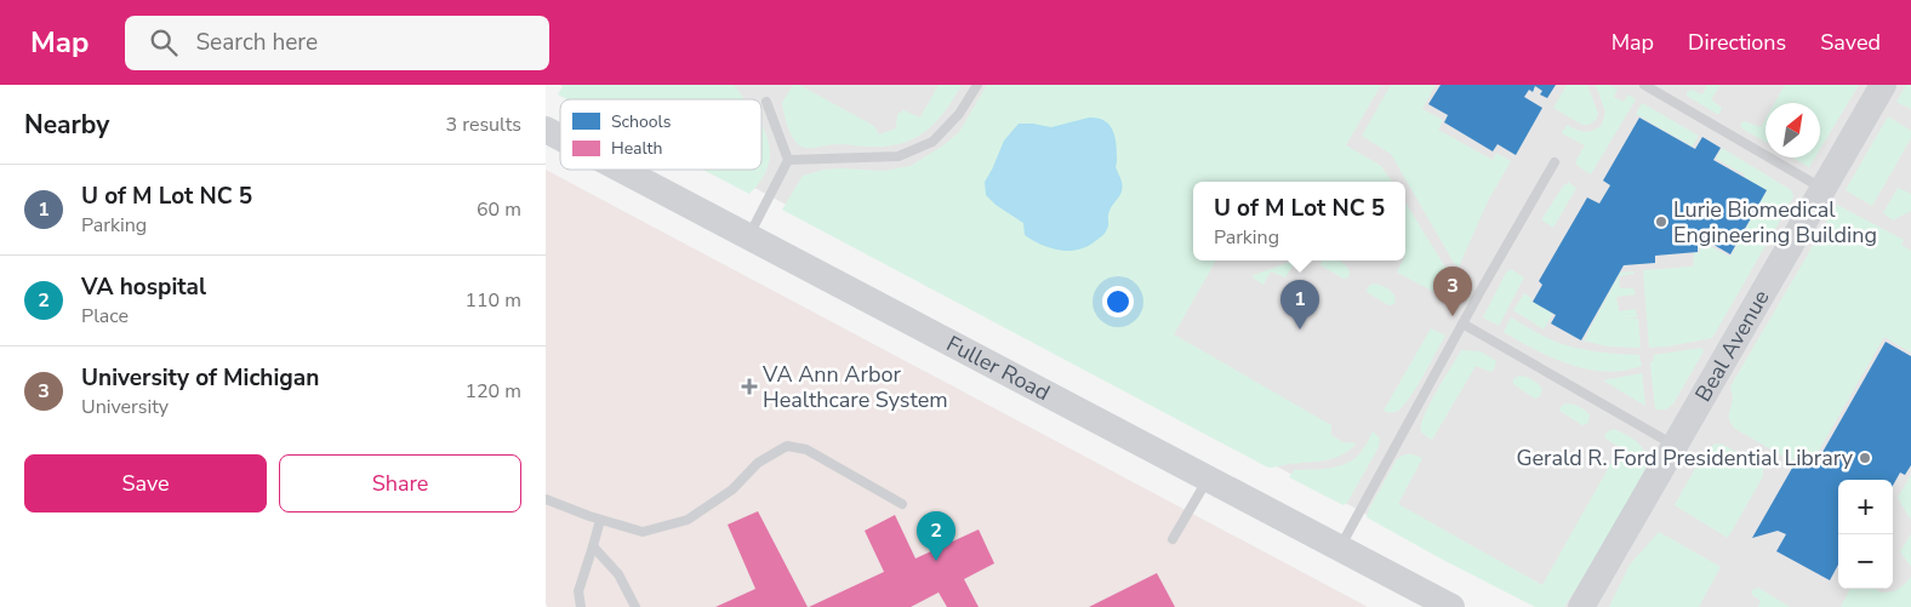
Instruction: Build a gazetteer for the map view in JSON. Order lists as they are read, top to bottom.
{
  "streets": {
    "main road": ["Beal Avenue", "Fuller Road"]
  },
  "places": {
    "other": ["Lurie Biomedical Engineering Building", "Gerald R. Ford Presidential Library"],
    "health": ["VA Ann Arbor Healthcare System"]
  },
  "legend": ["Schools", "Health"],
  "north": "top right",
  "page": {
    "header": "Map",
    "search": "Search here",
    "nav": ["Map", "Directions", "Saved"],
    "heading": ["Nearby", "3 results"],
    "list": [
      {
        "mark": "1",
        "name": "U of M Lot NC 5",
        "note": "Parking",
        "value": "60 m"
      },
      {
        "mark": "2",
        "name": "VA hospital",
        "note": "Place",
        "value": "110 m"
      },
      {
        "mark": "3",
        "name": "University of Michigan",
        "note": "University",
        "value": "120 m"
      }
    ],
    "popup": ["U of M Lot NC 5", "Parking"],
    "pins": ["3", "1", "2"],
    "buttons": ["Save", "Share"],
    "map_buttons": ["+", "−"]
  }
}
